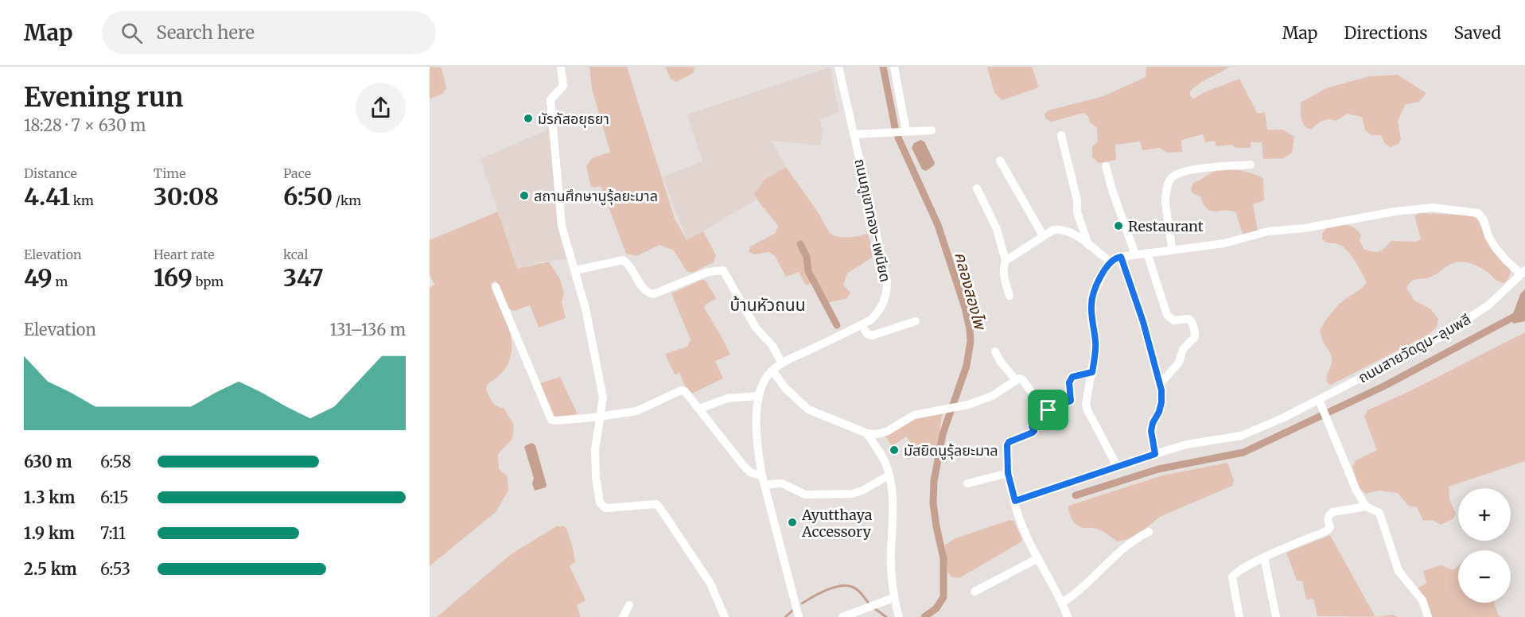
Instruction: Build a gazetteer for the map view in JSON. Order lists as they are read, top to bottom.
{
  "streets": {
    "street": ["ถนนภูเขาทอง-เพนียด", "ถนนสายวัดตูม-ลุมพลี"]
  },
  "districts": ["บ้านหัวถนน"],
  "water": ["คลองสองไพ"],
  "places": [
    "มัรกัสอยุธยา",
    "สถานศึกษานูรุ้ลยะมาล",
    "Restaurant",
    "มัสยิดนูรุ้ลยะมาล",
    "Ayutthaya Accessory"
  ],
  "page": {
    "header": "Map",
    "search": "Search here",
    "nav": ["Map", "Directions", "Saved"],
    "heading": ["Evening run", "18:28 · 7 × 630 m"],
    "stats": [
      ["Distance", "4.41 km"],
      ["Time", "30:08"],
      ["Pace", "6:50 /km"],
      ["Elevation", "49 m"],
      ["Heart rate", "169 bpm"],
      ["kcal", "347"]
    ],
    "chart": ["Elevation", "131–136 m"],
    "list": [
      {
        "name": "630 m",
        "note": "6:58"
      },
      {
        "name": "1.3 km",
        "note": "6:15"
      },
      {
        "name": "1.9 km",
        "note": "7:11"
      },
      {
        "name": "2.5 km",
        "note": "6:53"
      }
    ],
    "map_buttons": ["+", "−"]
  }
}
